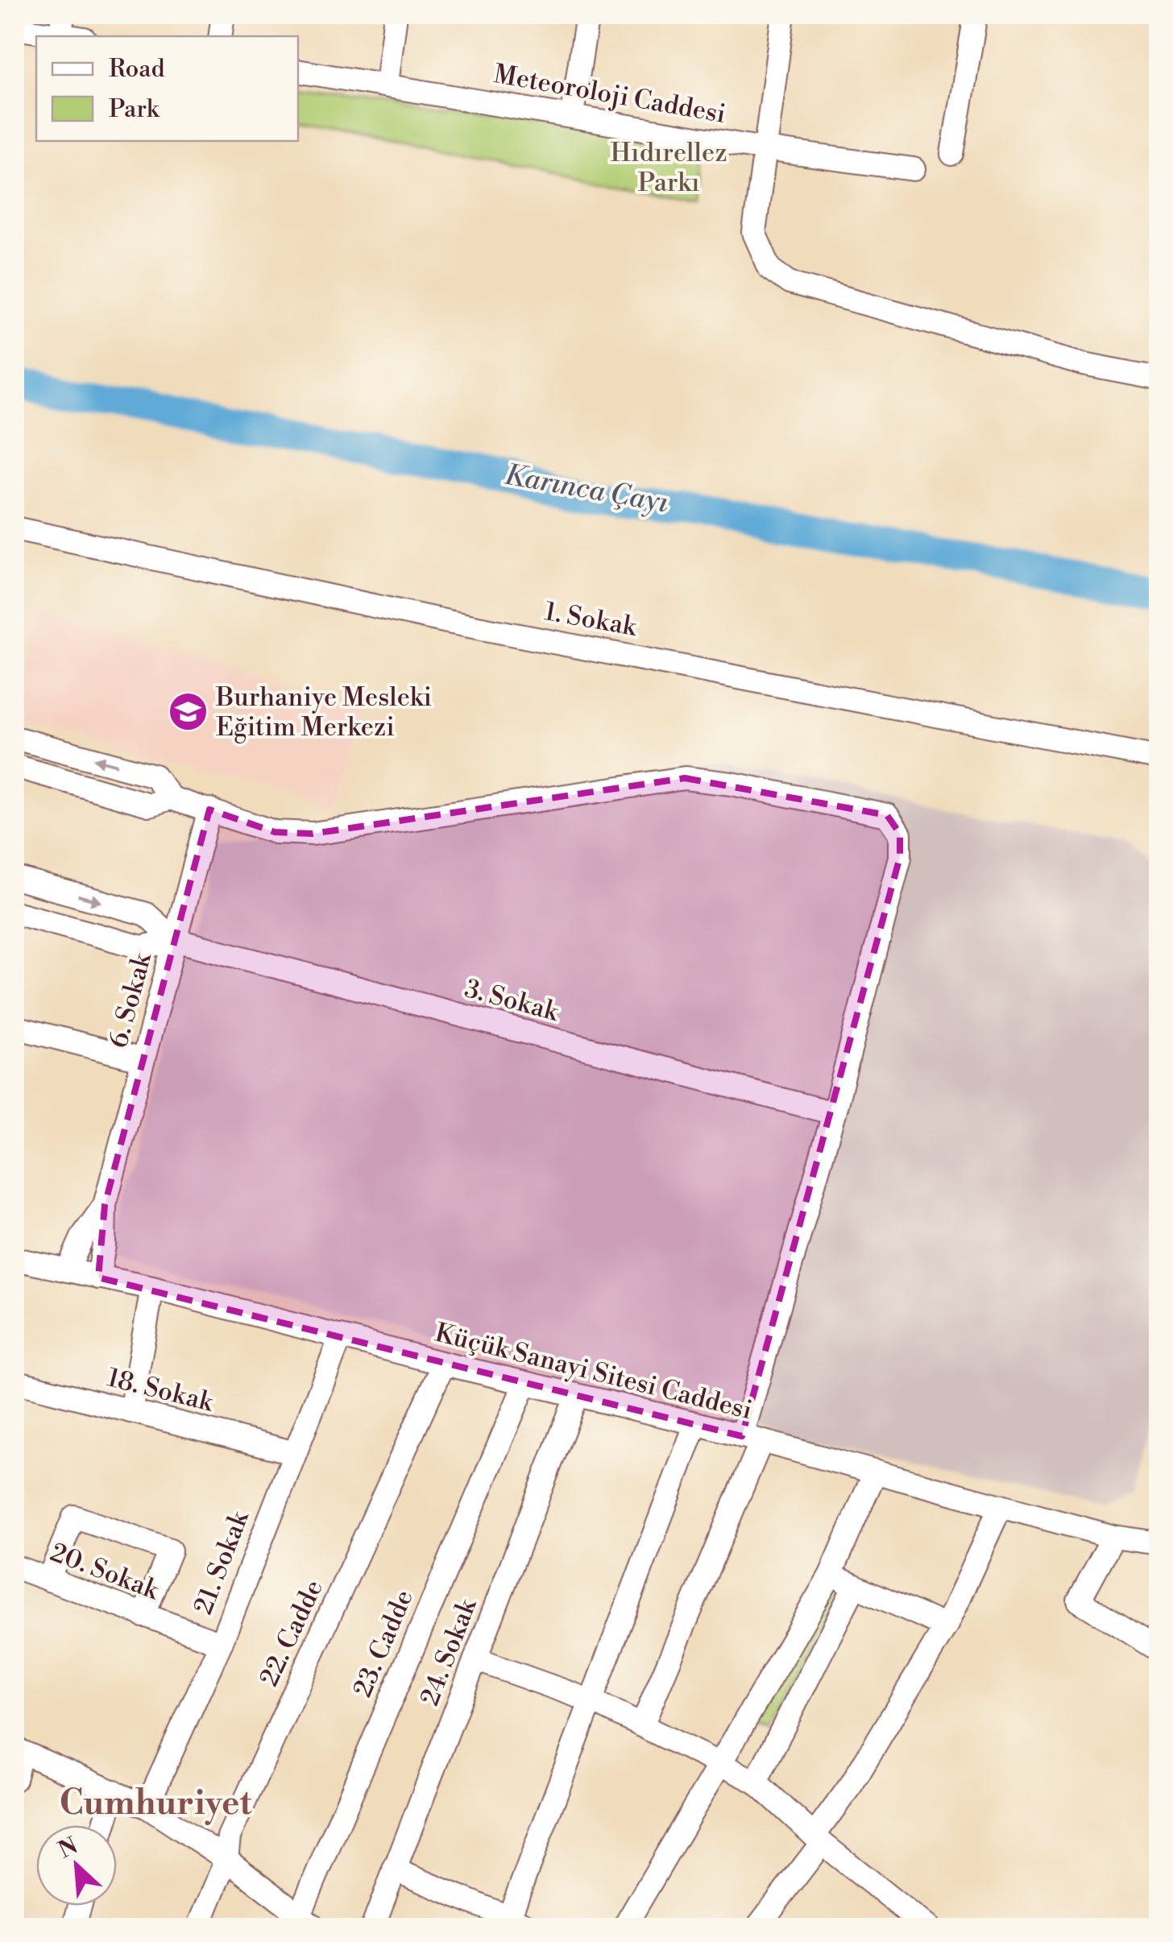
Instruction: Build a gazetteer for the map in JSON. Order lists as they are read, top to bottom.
{
  "streets": {
    "street": [
      "Meteoroloji Caddesi",
      "1. Sokak",
      "3. Sokak",
      "6. Sokak",
      "Küçük Sanayi Sitesi Caddesi",
      "18. Sokak",
      "21. Sokak",
      "20. Sokak",
      "22. Cadde",
      "23. Cadde",
      "24. Sokak"
    ]
  },
  "crossings": [
    ["3. Sokak", "6. Sokak"],
    ["Küçük Sanayi Sitesi Caddesi", "21. Sokak"],
    ["Küçük Sanayi Sitesi Caddesi", "22. Cadde"],
    ["Küçük Sanayi Sitesi Caddesi", "23. Cadde"],
    ["Küçük Sanayi Sitesi Caddesi", "24. Sokak"],
    ["18. Sokak", "21. Sokak"],
    ["21. Sokak", "20. Sokak"]
  ],
  "districts": ["Cumhuriyet"],
  "water": ["Karınca Çayı"],
  "parks": ["Hıdırellez Parkı"],
  "places": {
    "school or university": ["Burhaniye Mesleki Eğitim Merkezi"]
  },
  "legend": ["Road", "Park"],
  "north": "top left"
}
